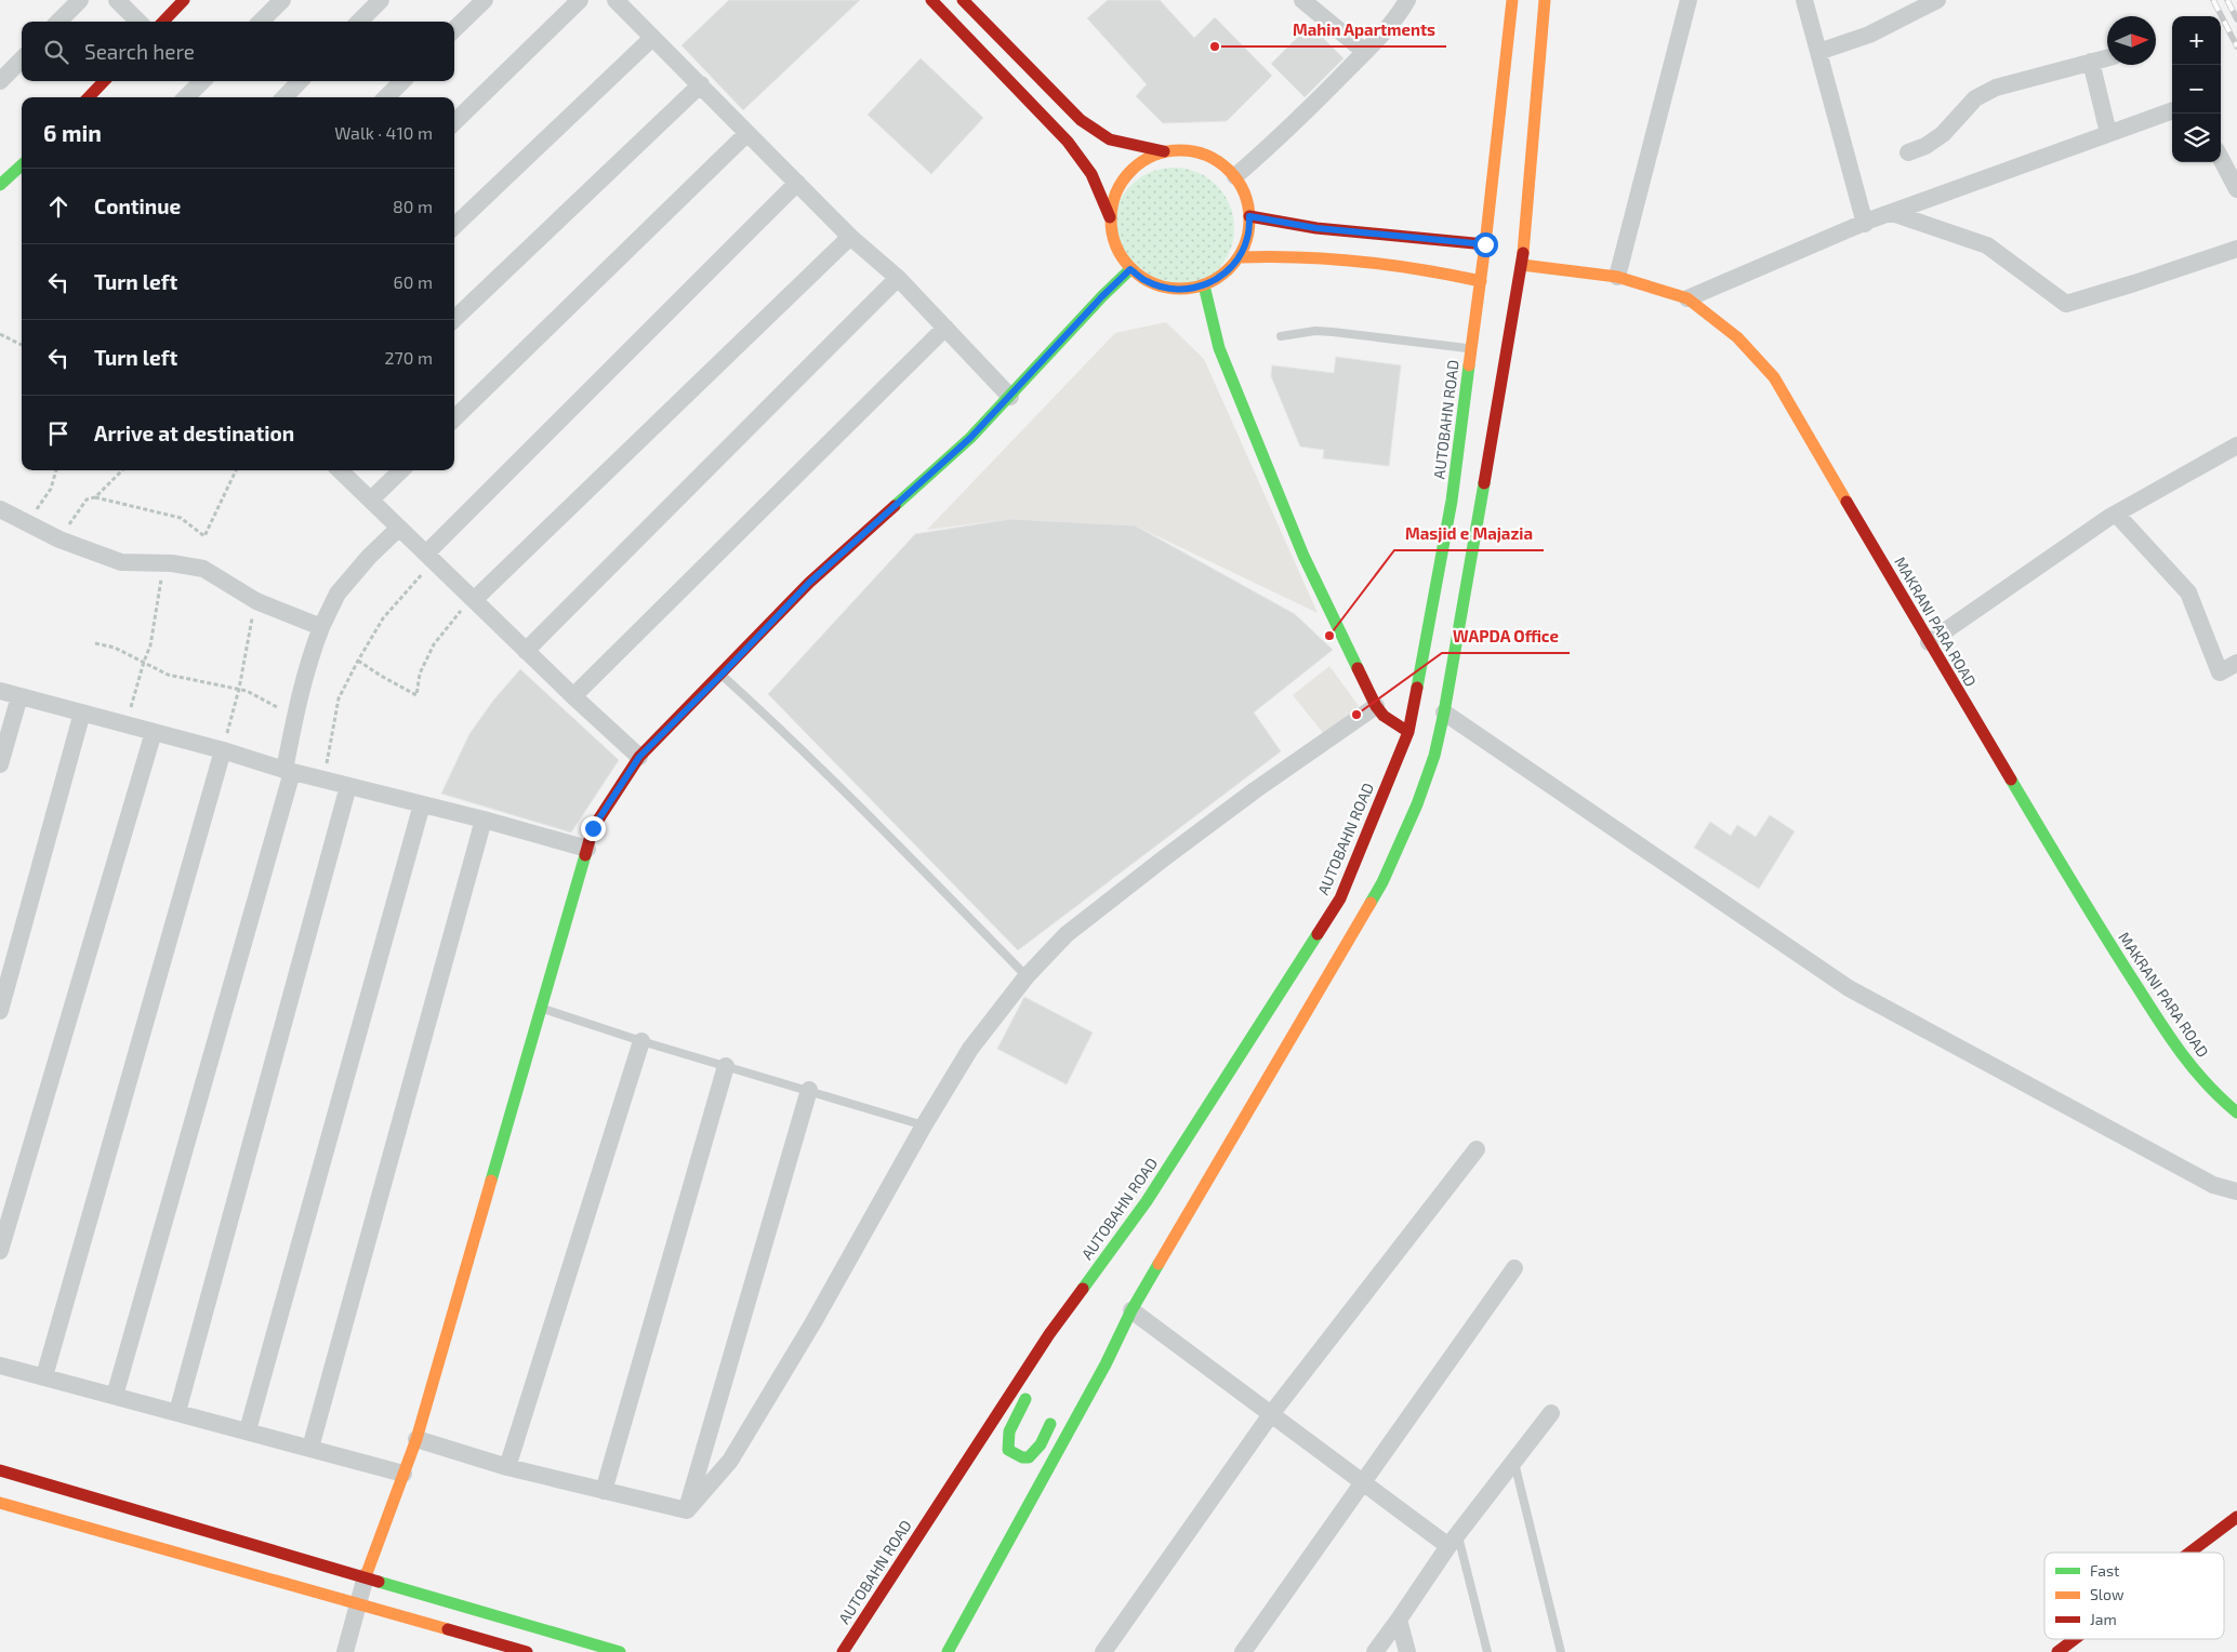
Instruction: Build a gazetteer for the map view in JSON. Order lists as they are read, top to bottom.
{
  "streets": {
    "main road": ["AUTOBAHN ROAD", "MAKRANI PARA ROAD"]
  },
  "places": ["Mahin Apartments", "Masjid e Majazia", "WAPDA Office"],
  "legend": ["Fast", "Slow", "Jam"],
  "north": "right",
  "page": {
    "map_buttons": ["+", "−"],
    "search": "Search here",
    "heading": ["6 min", "Walk · 410 m"],
    "list": [
      ["Continue", "80 m"],
      ["Turn left", "60 m"],
      ["Turn left", "270 m"],
      "Arrive at destination"
    ]
  }
}
